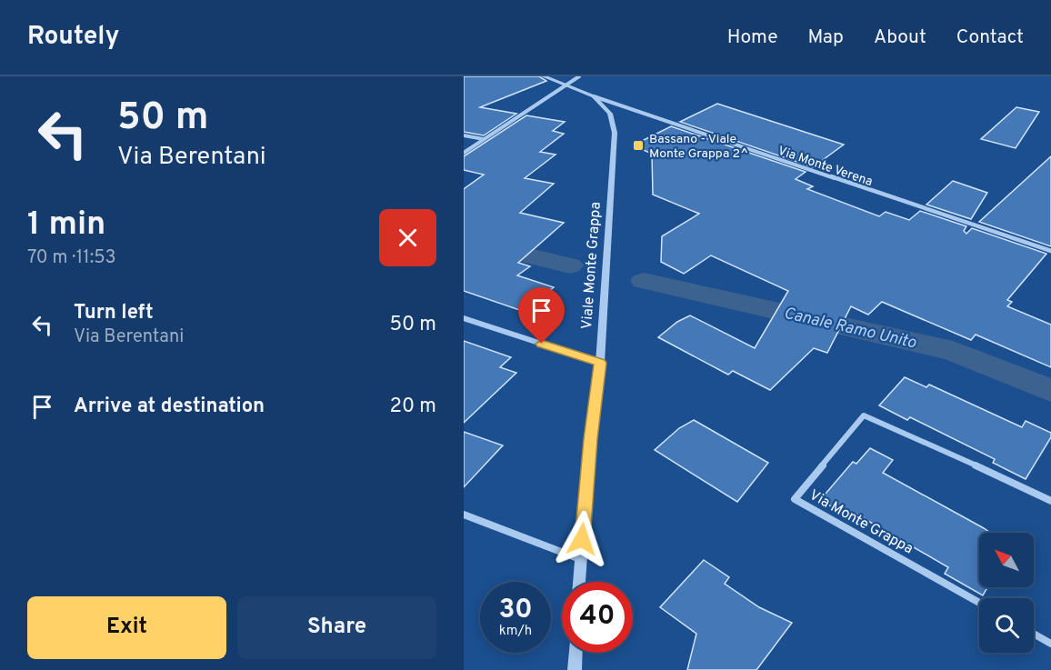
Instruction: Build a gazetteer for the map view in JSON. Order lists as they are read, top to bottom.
{
  "streets": {
    "street": ["Via Monte Verena", "Viale Monte Grappa", "Via Monte Grappa"]
  },
  "crossings": [
    ["Via Monte Verena", "Viale Monte Grappa"]
  ],
  "water": ["Canale Ramo Unito"],
  "places": {
    "transit": ["Bassano - Viale Monte Grappa 2^"]
  },
  "north": "top left",
  "page": {
    "header": "Routely",
    "nav": [
      "Home",
      "Map",
      "About",
      "Contact"
    ],
    "turn": ["50 m", "Via Berentani"],
    "heading": ["1 min", "70 m · 11:53"],
    "list": [
      {
        "name": "Turn left",
        "note": "Via Berentani",
        "value": "50 m"
      },
      {
        "name": "Arrive at destination",
        "value": "20 m"
      }
    ],
    "speed": "30 km/h",
    "limit": "40",
    "buttons": ["Exit", "Share"]
  }
}
